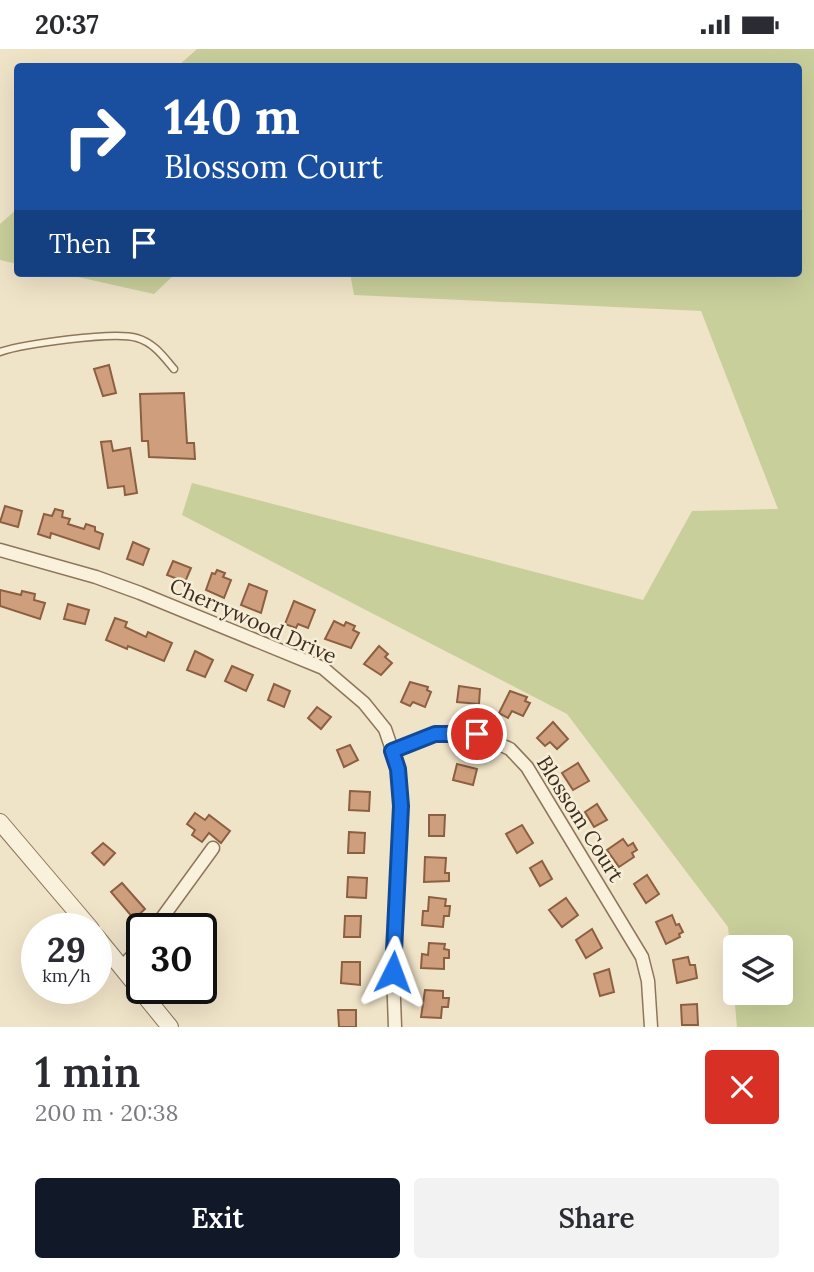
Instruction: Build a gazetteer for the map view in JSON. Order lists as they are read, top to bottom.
{
  "streets": {
    "street": ["Cherrywood Drive", "Blossom Court"]
  },
  "crossings": [
    ["Cherrywood Drive", "Blossom Court"]
  ],
  "page": {
    "status": "20:37",
    "turn": ["140 m", "Blossom Court"],
    "then": "Then",
    "speed": "29 km/h",
    "limit": "30",
    "heading": ["1 min", "200 m · 20:38"],
    "buttons": ["Exit", "Share"]
  }
}
